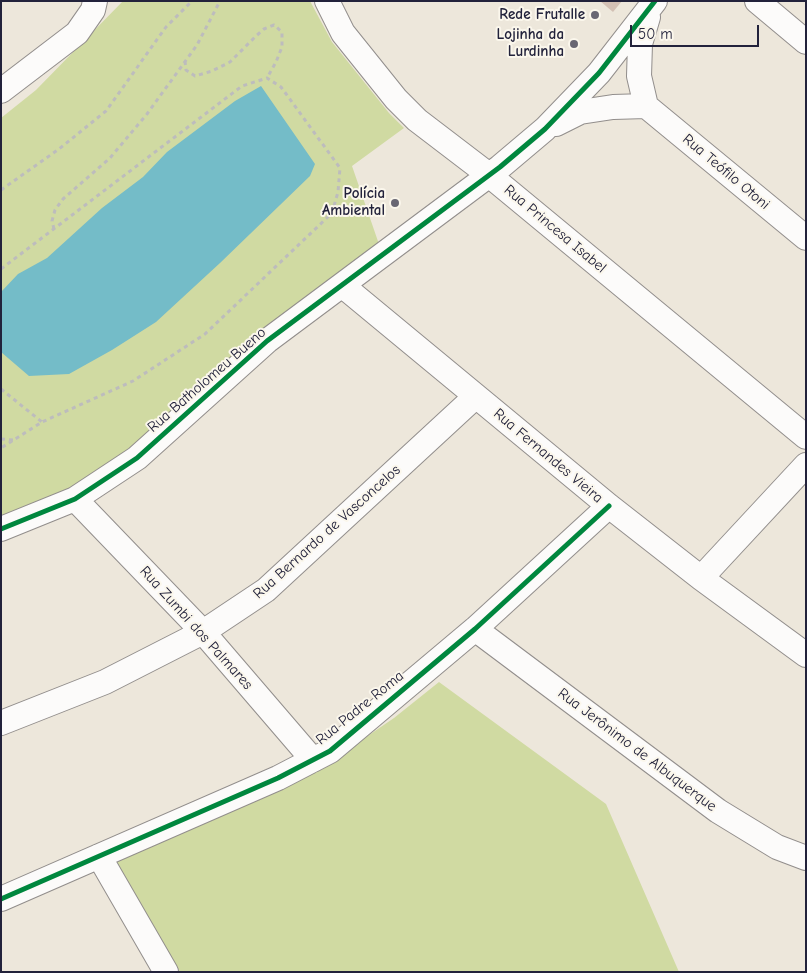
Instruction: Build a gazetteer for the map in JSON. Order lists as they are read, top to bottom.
{
  "streets": {
    "street": [
      "Rua Teófilo Otoni",
      "Rua Princesa Isabel",
      "Rua Batholomeu Bueno",
      "Rua Fernandes Vieira",
      "Rua Bernardo de Vasconcelos",
      "Rua Zumbi dos Palmares",
      "Rua Padre Roma",
      "Rua Jerônimo de Albuquerque"
    ]
  },
  "crossings": [
    ["Rua Princesa Isabel", "Rua Batholomeu Bueno"],
    ["Rua Batholomeu Bueno", "Rua Fernandes Vieira"],
    ["Rua Batholomeu Bueno", "Rua Zumbi dos Palmares"],
    ["Rua Fernandes Vieira", "Rua Bernardo de Vasconcelos"],
    ["Rua Fernandes Vieira", "Rua Padre Roma"],
    ["Rua Bernardo de Vasconcelos", "Rua Zumbi dos Palmares"],
    ["Rua Zumbi dos Palmares", "Rua Padre Roma"],
    ["Rua Padre Roma", "Rua Jerônimo de Albuquerque"]
  ],
  "places": ["Rede Frutalle", "Lojinha da Lurdinha", "Polícia Ambiental"],
  "scale_bar": "50 m"
}
